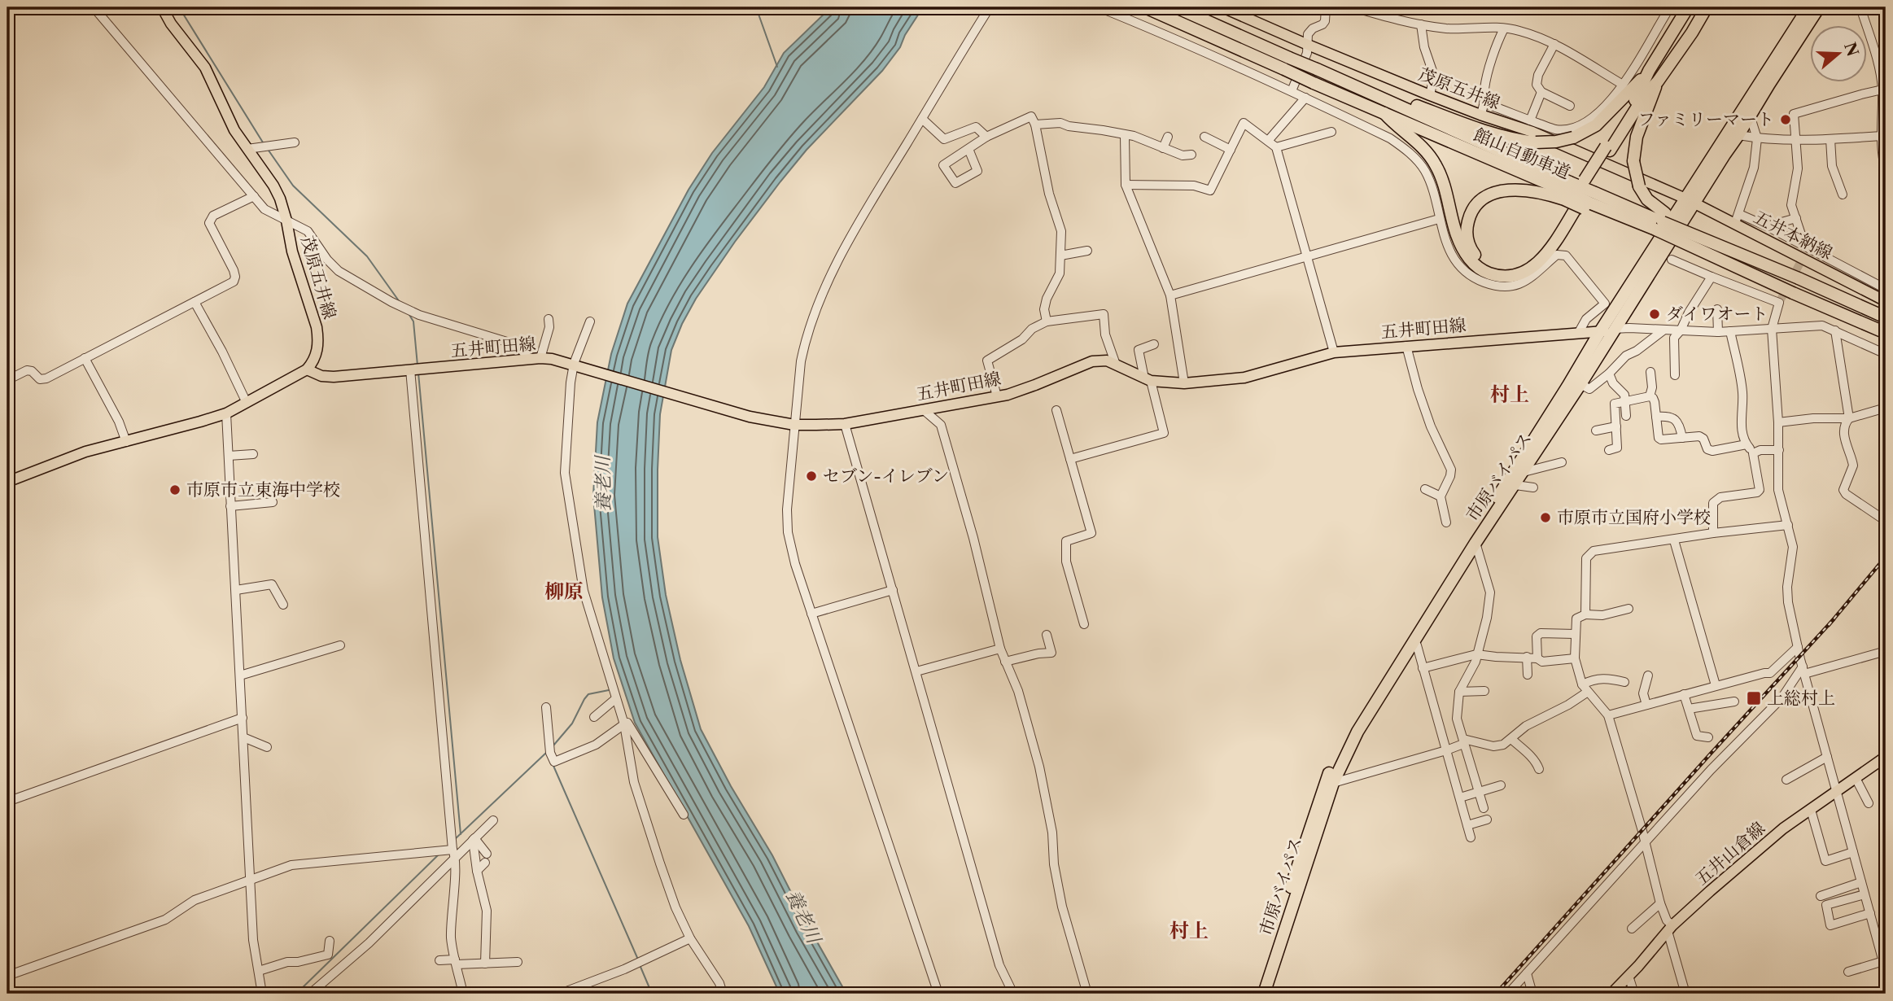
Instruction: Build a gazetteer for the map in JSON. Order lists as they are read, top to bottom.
{
  "streets": {
    "highway": ["館山自動車道", "市原バイパス"],
    "main road": [
      "茂原五井線",
      "五井本納線",
      "五井町田線",
      "五井山倉線"
    ]
  },
  "crossings": [
    ["茂原五井線", "五井本納線"],
    ["茂原五井線", "五井町田線"],
    ["茂原五井線", "市原バイパス"],
    ["五井本納線", "市原バイパス"],
    ["五井町田線", "市原バイパス"]
  ],
  "districts": ["村上", "柳原", "村上"],
  "water": ["養老川"],
  "places": {
    "other": [
      "ファミリーマート",
      "ダイワオート",
      "セブン-イレブン",
      "市原市立東海中学校",
      "市原市立国府小学校"
    ],
    "transit": ["上総村上"]
  },
  "north": "right"
}
